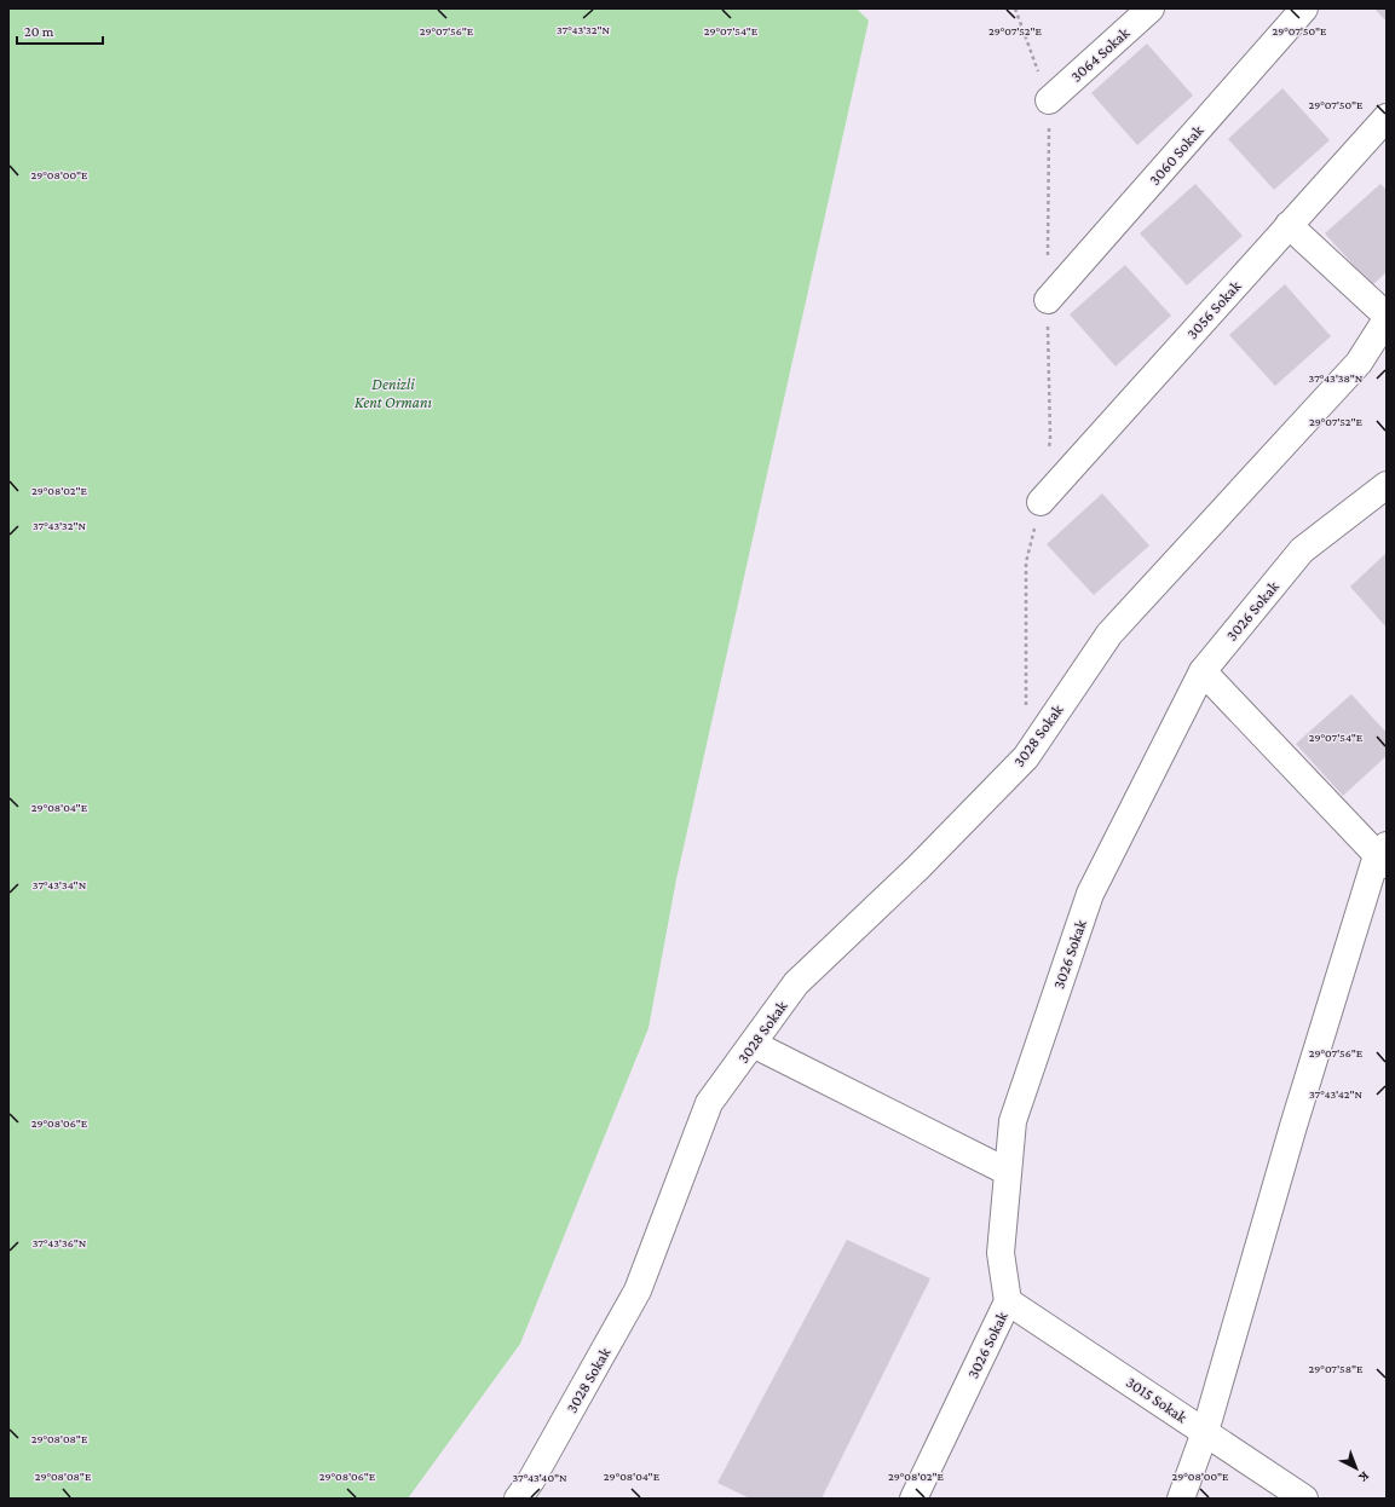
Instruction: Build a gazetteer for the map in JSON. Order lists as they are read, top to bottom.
{
  "streets": {
    "street": [
      "3064 Sokak",
      "3060 Sokak",
      "3056 Sokak",
      "3026 Sokak",
      "3028 Sokak",
      "3015 Sokak"
    ]
  },
  "crossings": [
    ["3026 Sokak", "3015 Sokak"]
  ],
  "parks": ["Denizli Kent Ormanı"],
  "scale_bar": "20 m",
  "north": "bottom right",
  "coordinates": [
    "37°43'32\"N",
    "29°07'56\"E",
    "29°07'54\"E",
    "29°07'52\"E",
    "29°07'50\"E",
    "29°08'00\"E",
    "37°43'38\"N",
    "29°08'02\"E",
    "29°08'04\"E",
    "37°43'34\"N",
    "37°43'42\"N",
    "29°08'06\"E",
    "37°43'36\"N",
    "29°07'58\"E",
    "29°08'08\"E",
    "37°43'40\"N"
  ]
}
